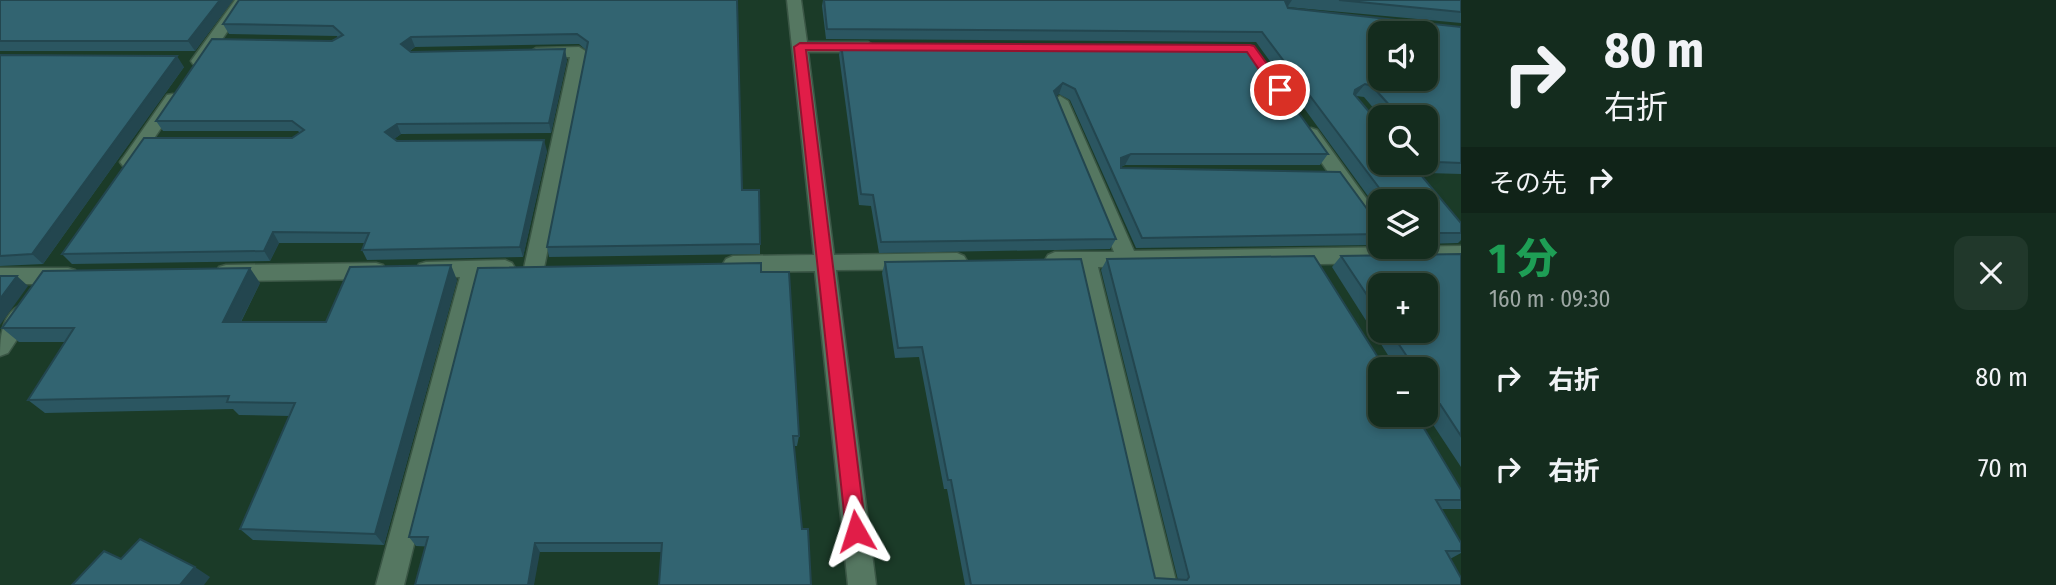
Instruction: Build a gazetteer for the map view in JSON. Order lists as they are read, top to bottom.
{
  "page": {
    "turn": ["80 m", "右折"],
    "map_buttons": ["+", "−"],
    "then": "その先",
    "heading": ["1 分", "160 m · 09:30"],
    "list": [
      {
        "name": "右折",
        "value": "80 m"
      },
      {
        "name": "右折",
        "value": "70 m"
      }
    ]
  }
}
